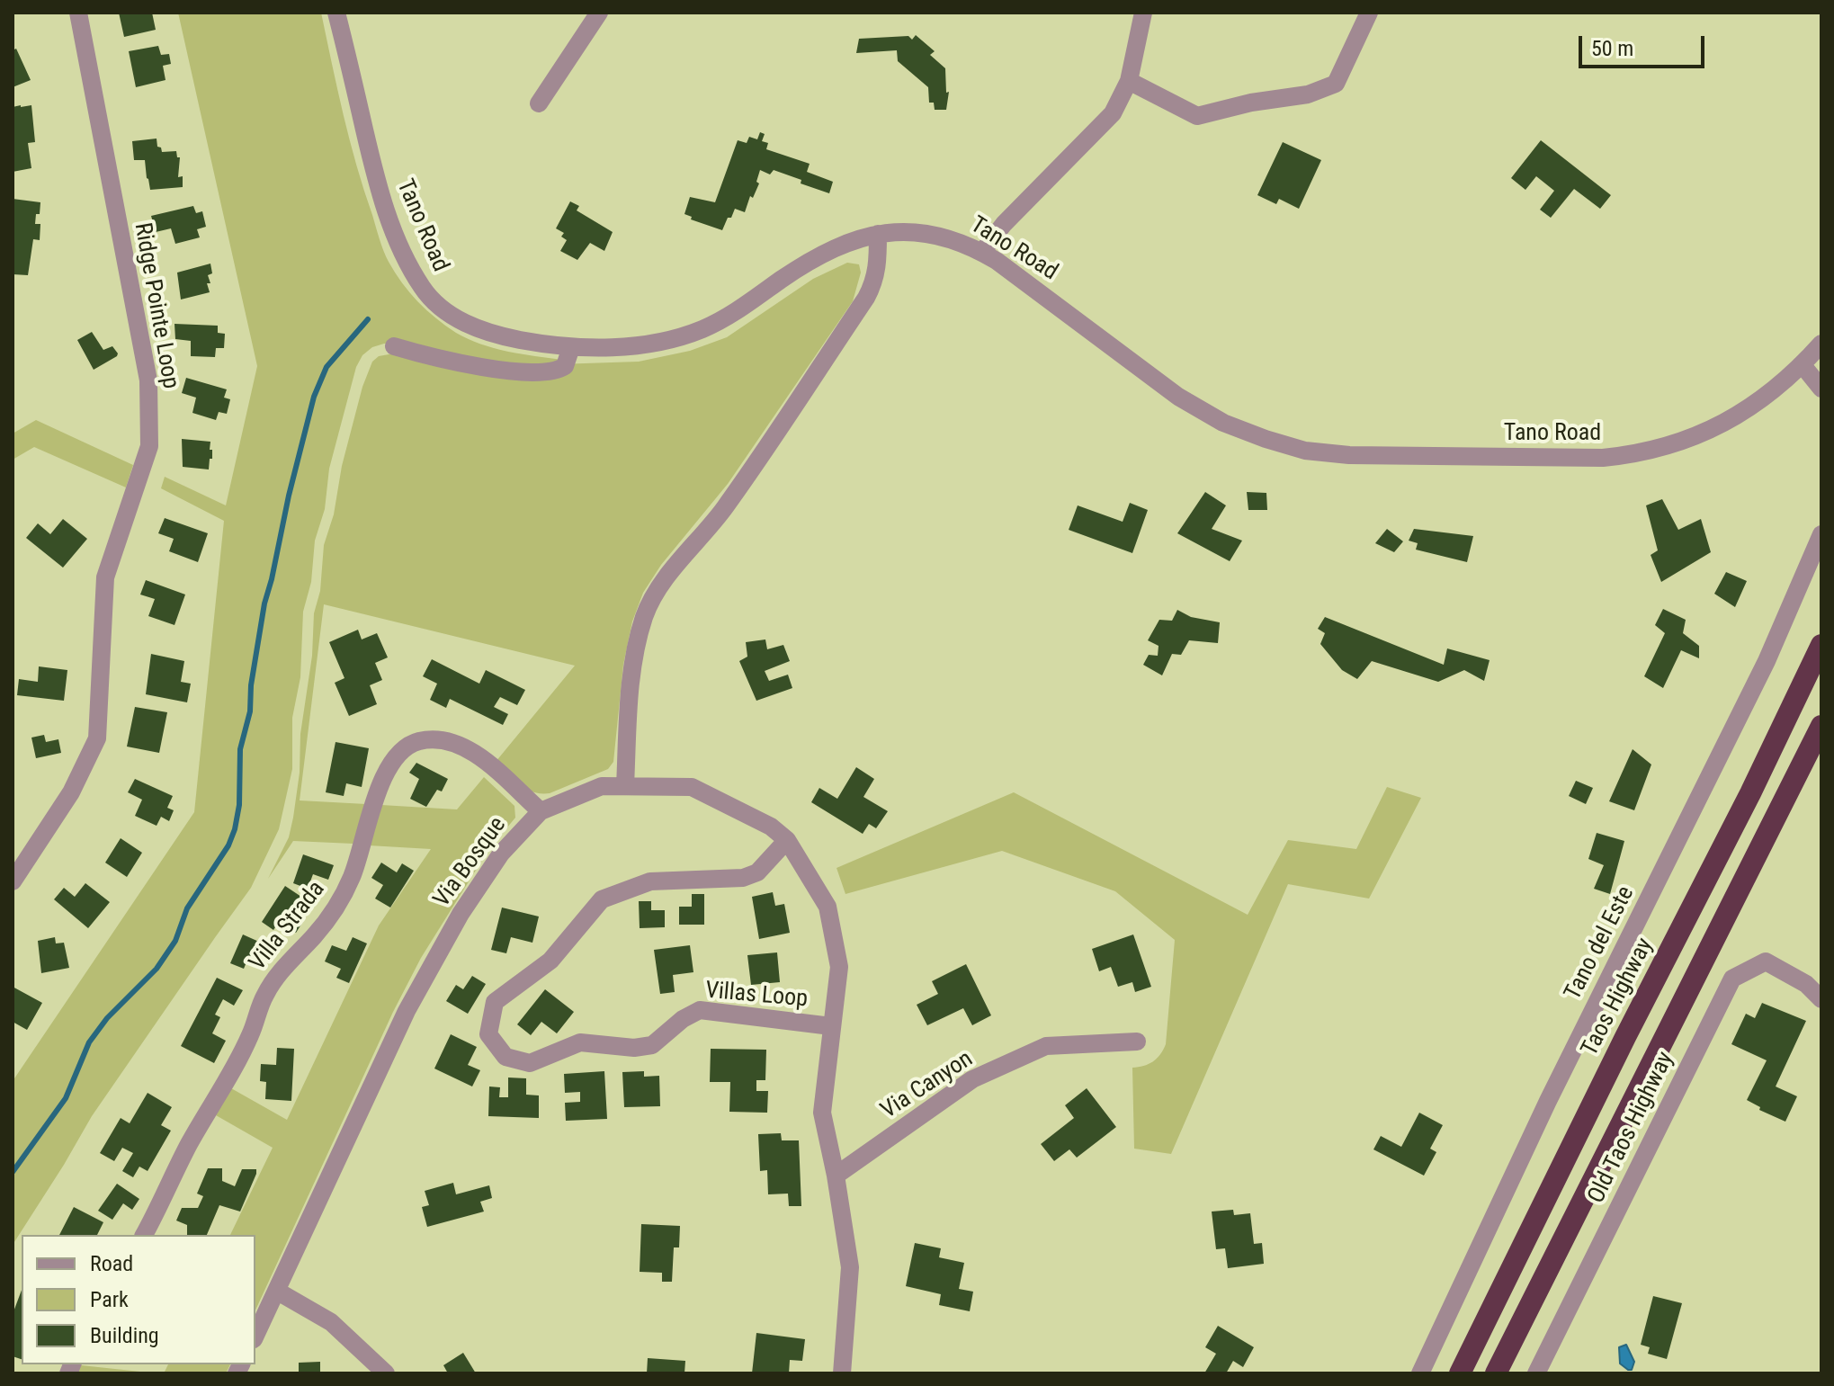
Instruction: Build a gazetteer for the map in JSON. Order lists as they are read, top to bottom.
{
  "streets": {
    "highway": ["Taos Highway"],
    "street": [
      "Tano Road",
      "Ridge Pointe Loop",
      "Via Bosque",
      "Villa Strada",
      "Tano del Este",
      "Villas Loop",
      "Via Canyon",
      "Old Taos Highway"
    ]
  },
  "crossings": [
    ["Via Bosque", "Villa Strada"],
    ["Via Bosque", "Villas Loop"],
    ["Via Bosque", "Via Canyon"]
  ],
  "legend": ["Road", "Park", "Building"],
  "scale_bar": "50 m"
}
